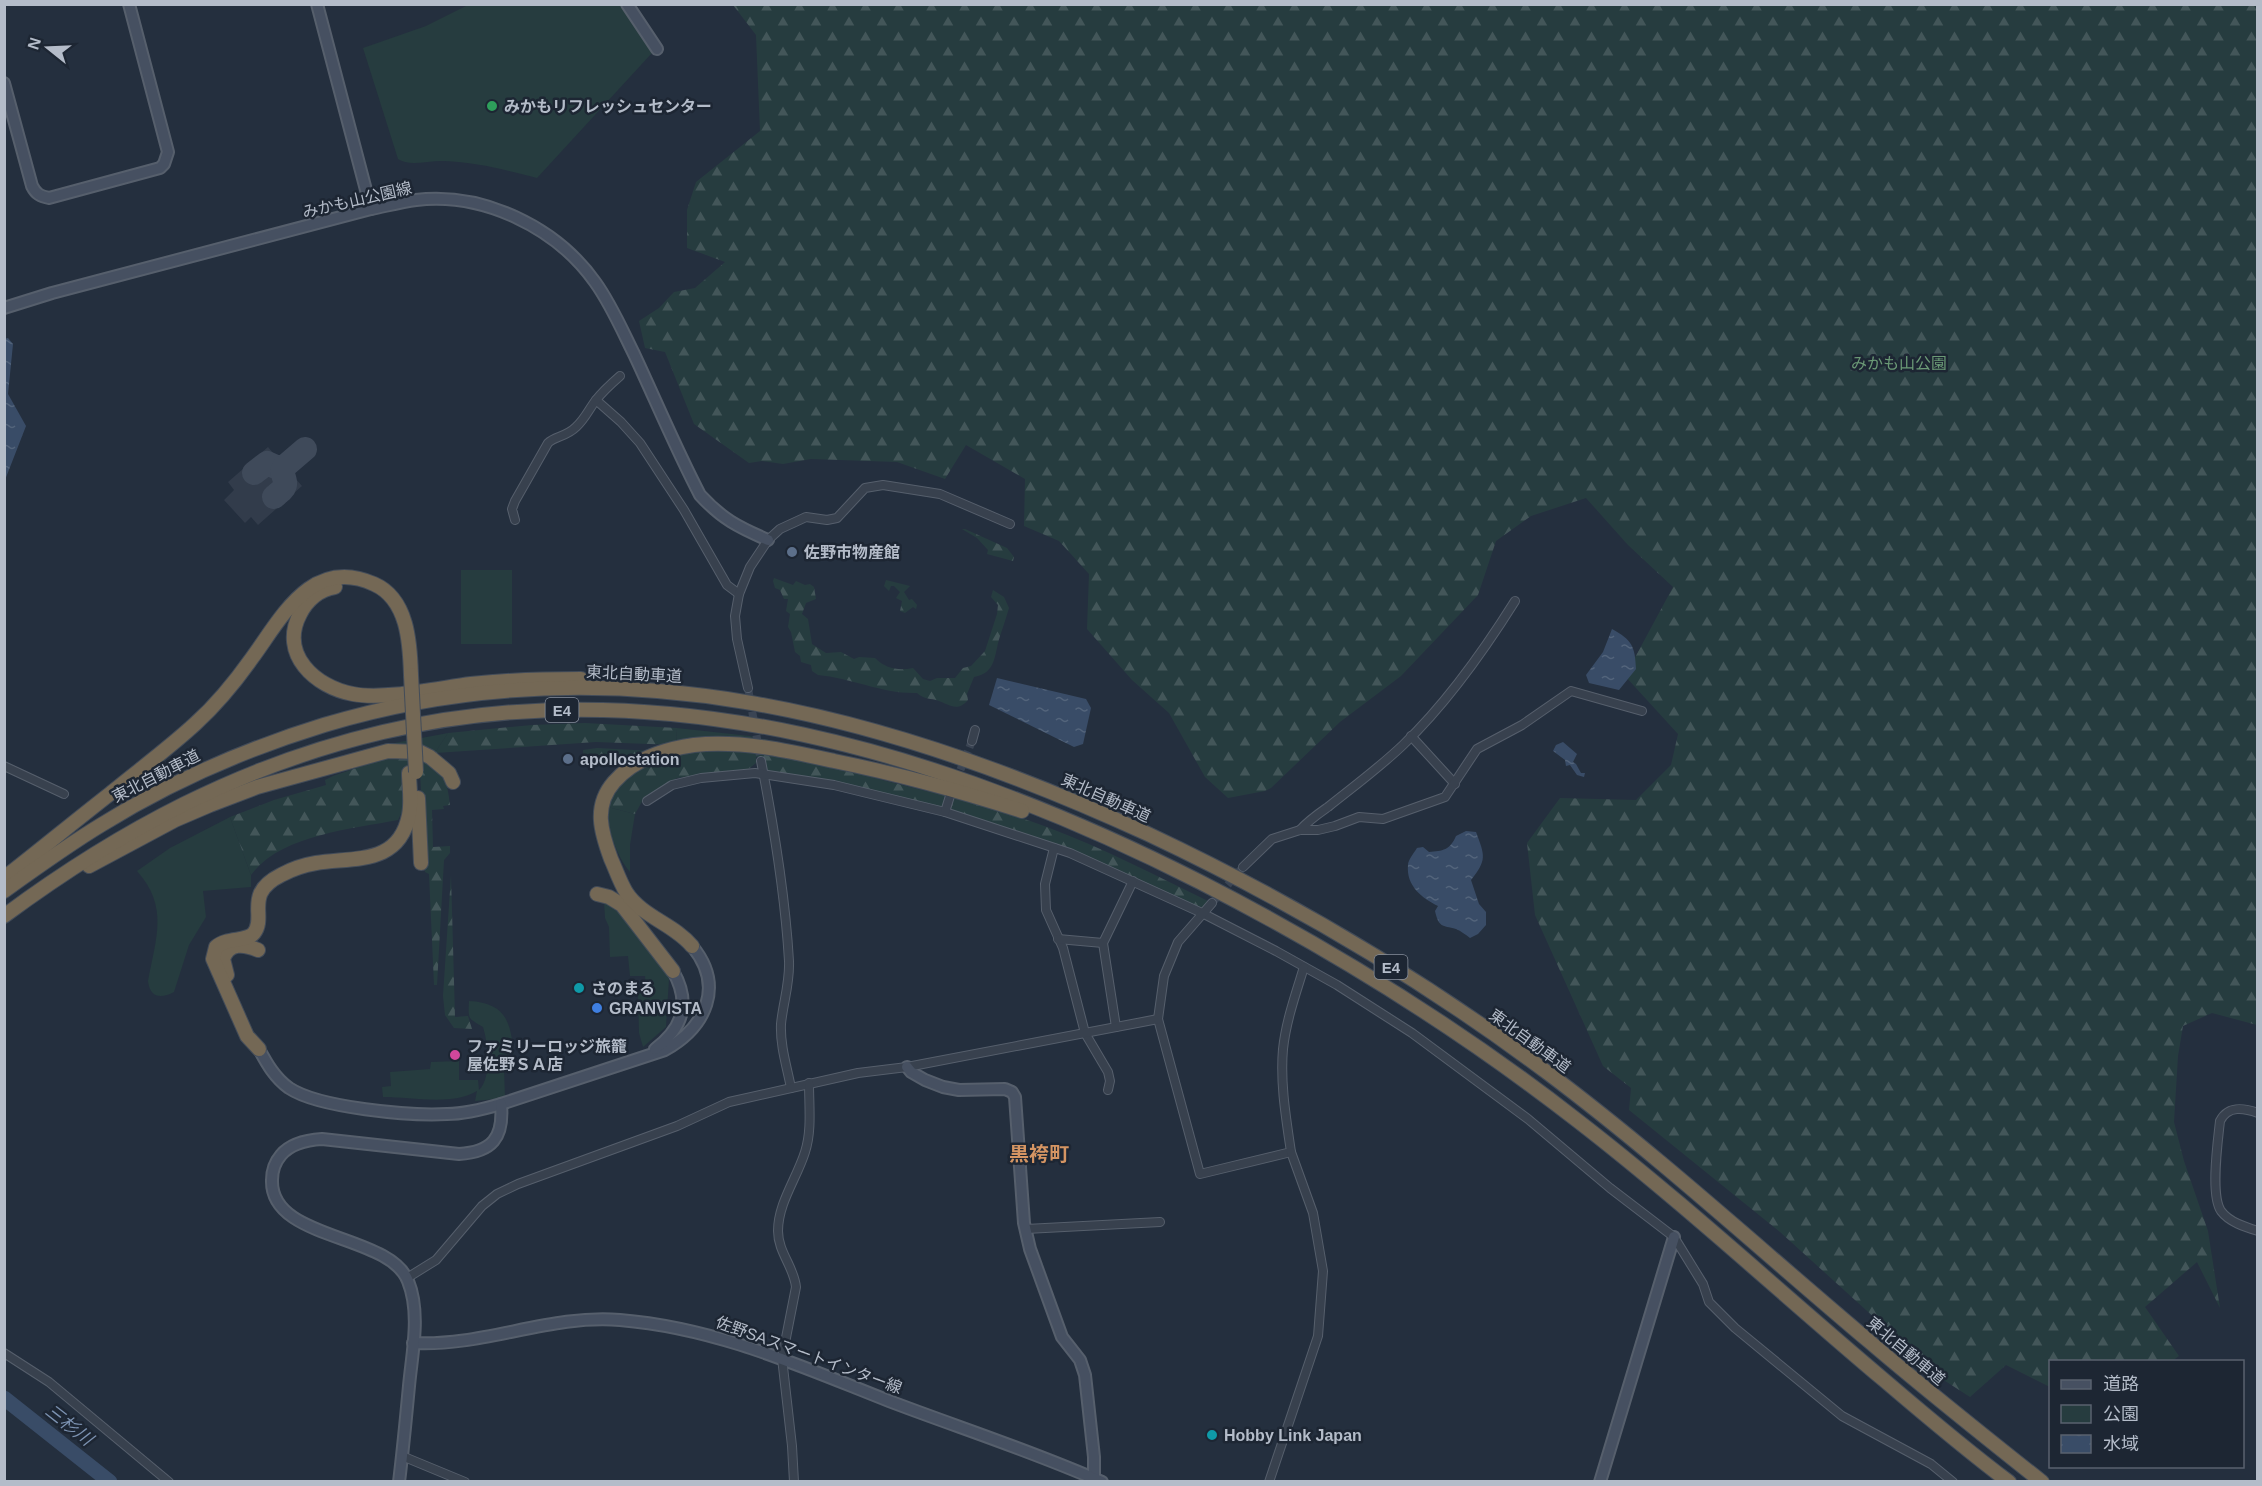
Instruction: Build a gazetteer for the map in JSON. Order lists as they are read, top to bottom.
{
  "streets": {
    "highway": ["東北自動車道", "E4"],
    "main road": ["みかも山公園線", "佐野SAスマートインター線"]
  },
  "districts": ["黒袴町"],
  "water": ["三杉川"],
  "parks": ["みかも山公園"],
  "places": [
    "みかもリフレッシュセンター",
    "佐野市物産館",
    "apollostation",
    "さのまる",
    "GRANVISTA",
    "ファミリーロッジ旅籠 屋佐野ＳＡ店",
    "Hobby Link Japan"
  ],
  "legend": ["道路", "公園", "水域"],
  "north": "left"
}
